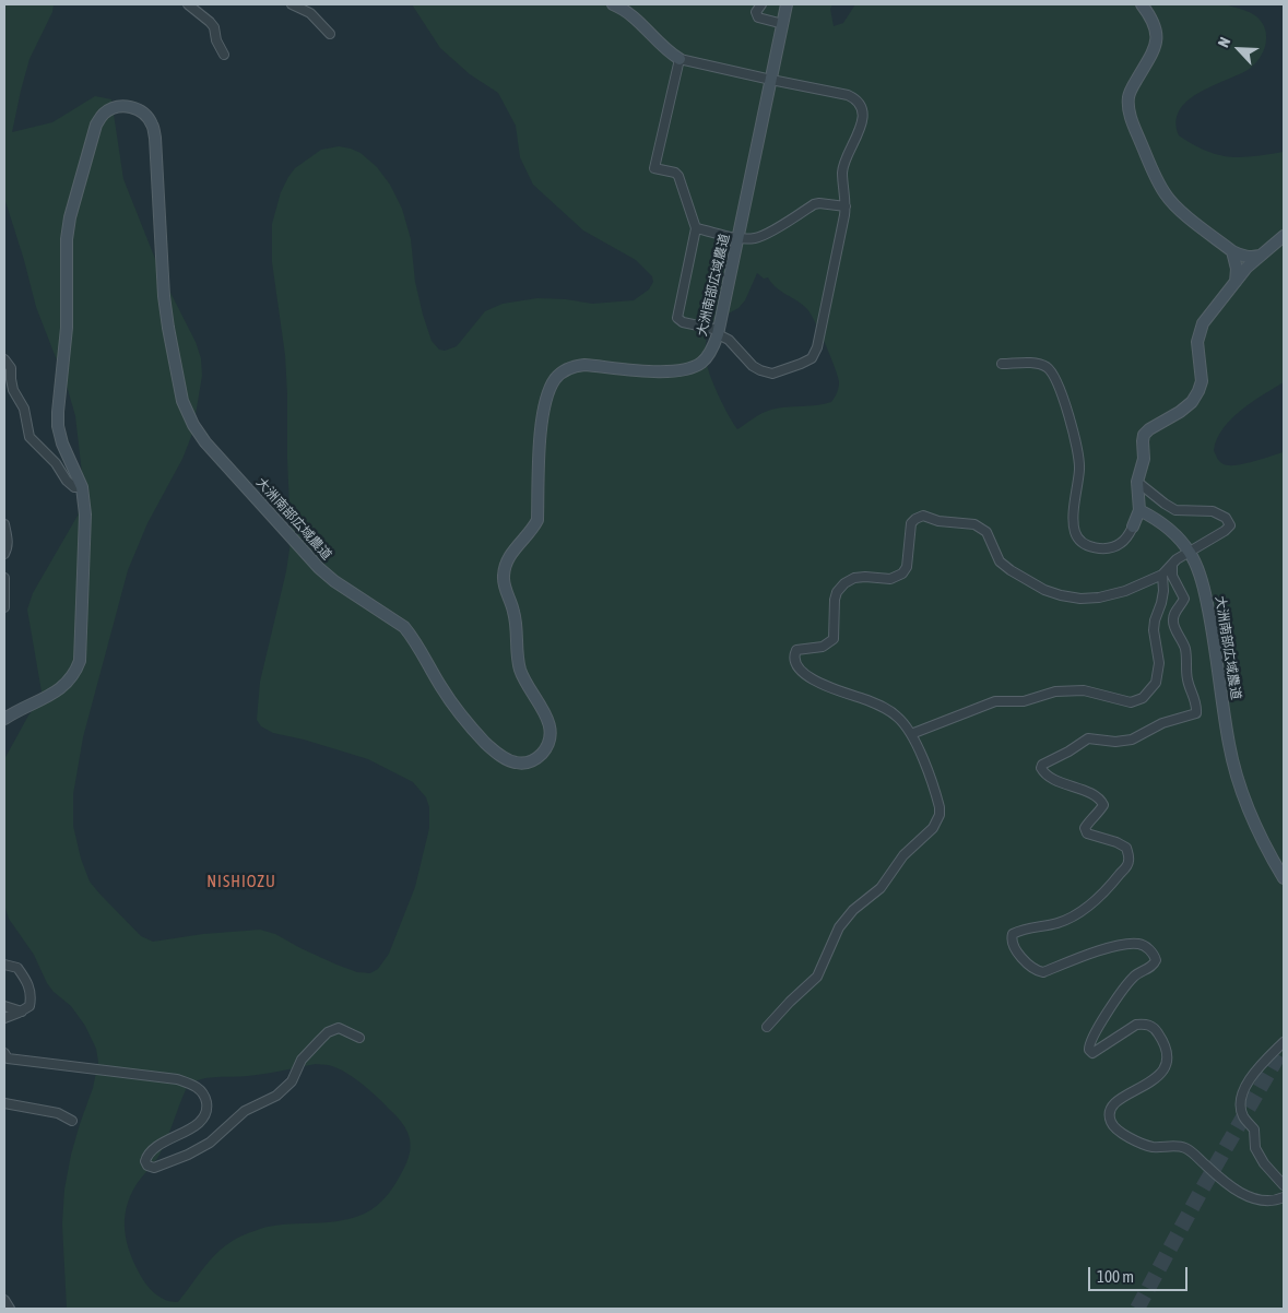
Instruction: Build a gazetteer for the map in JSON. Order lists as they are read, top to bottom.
{
  "streets": {
    "street": ["大洲南部広域農道"]
  },
  "districts": ["NISHIOZU"],
  "scale_bar": "100 m",
  "north": "top left"
}
